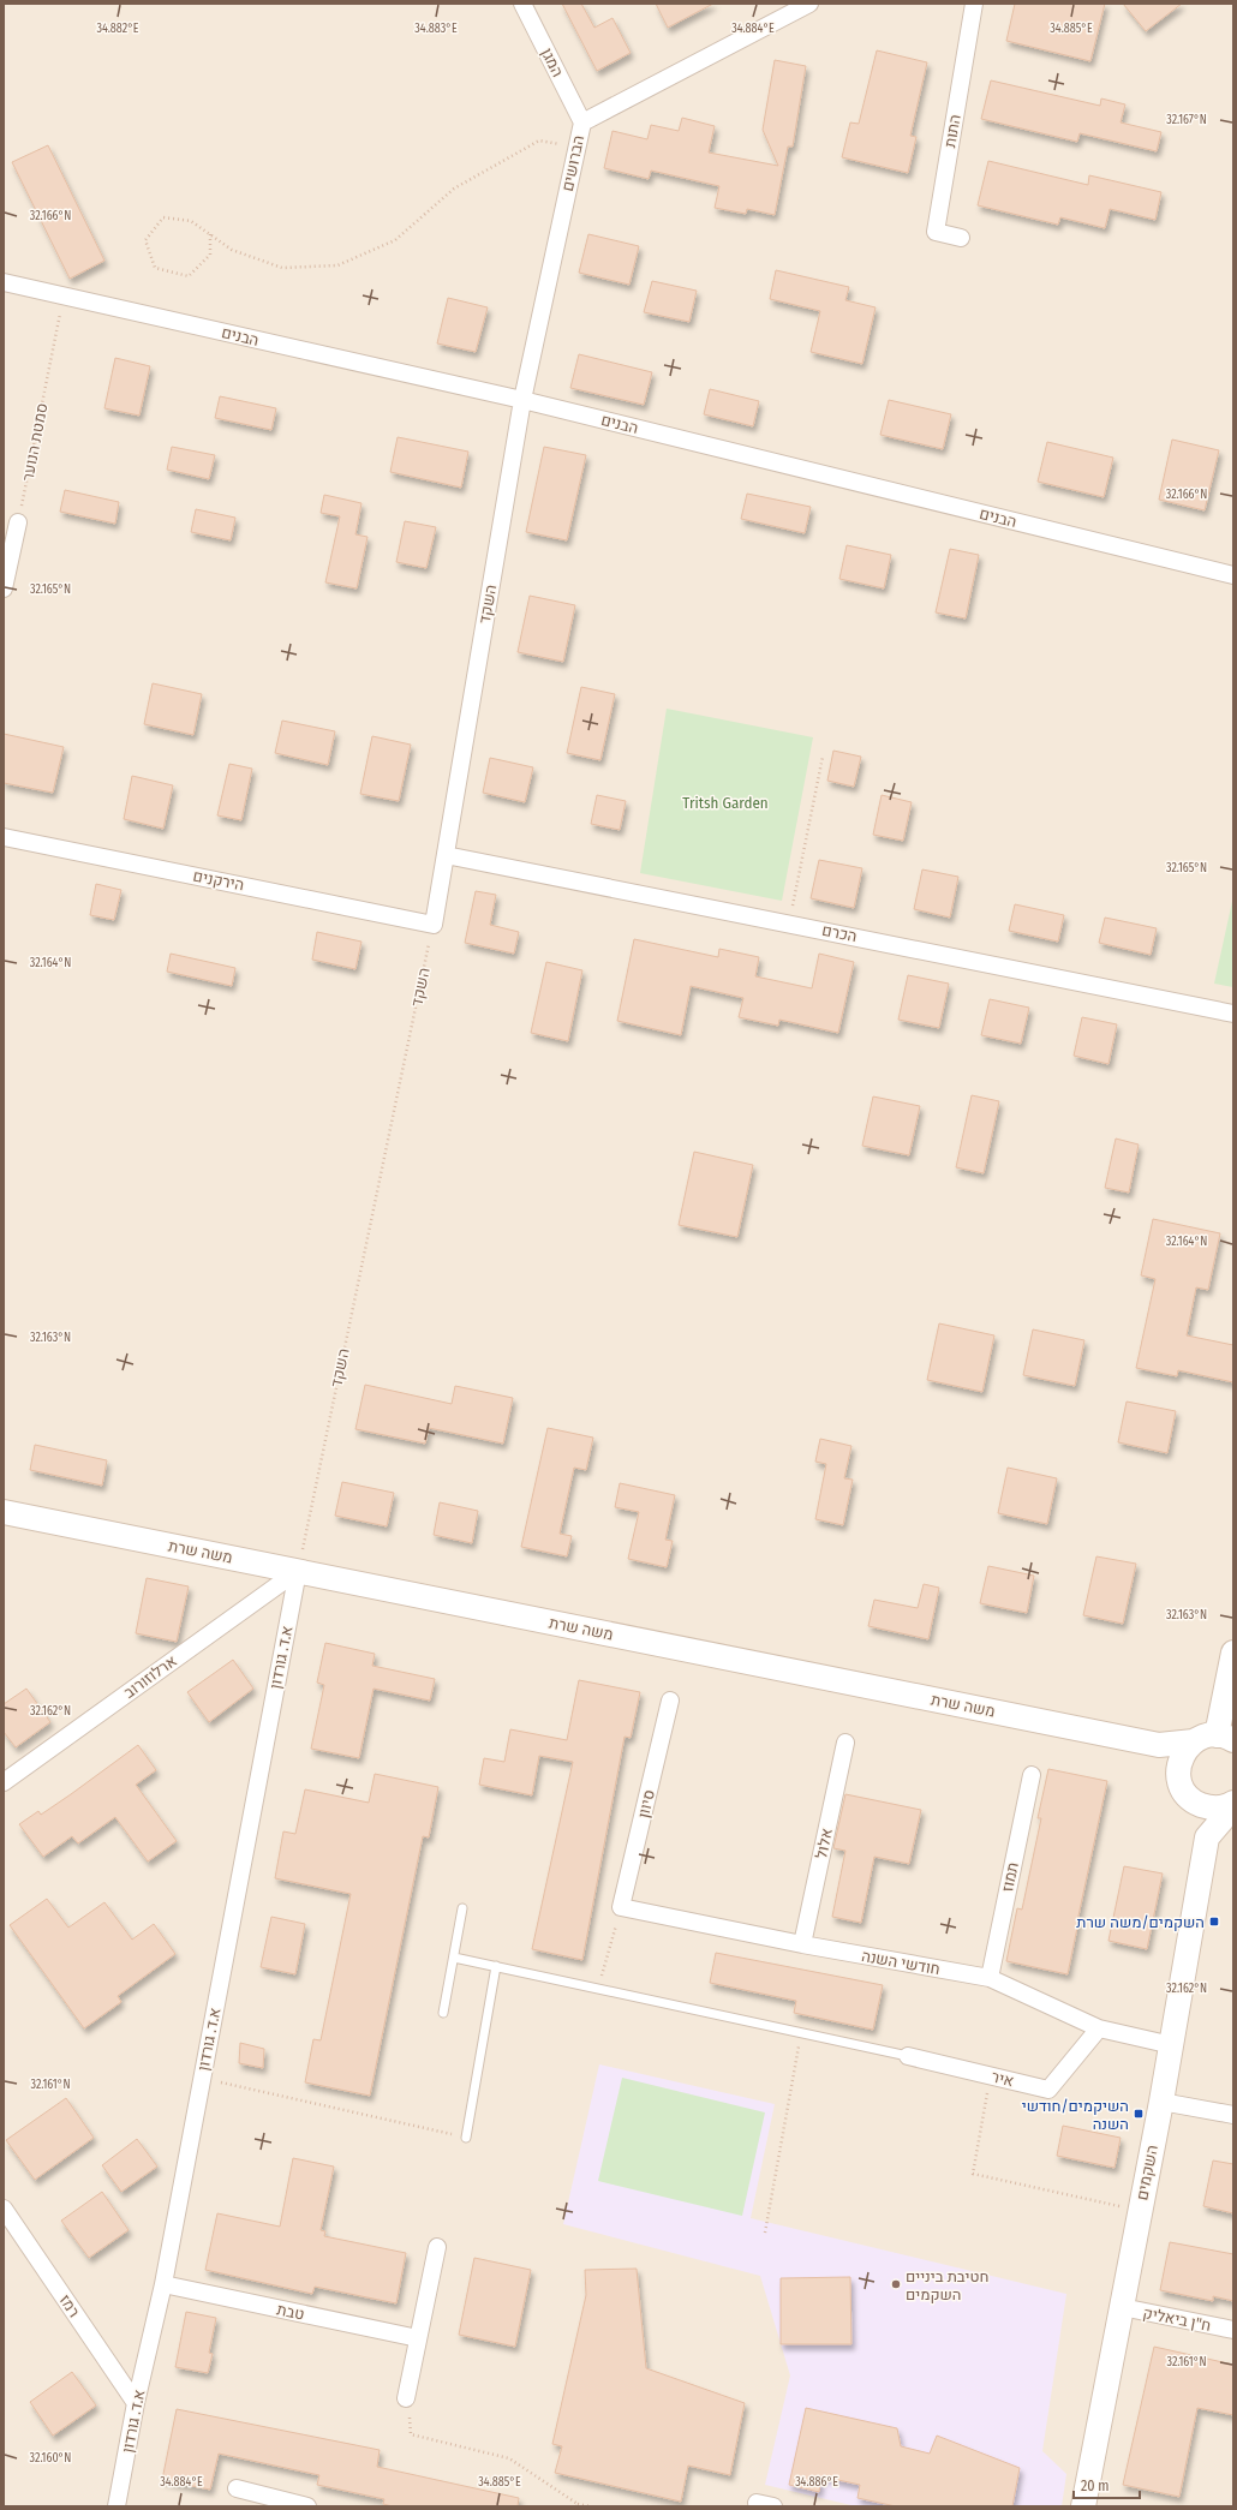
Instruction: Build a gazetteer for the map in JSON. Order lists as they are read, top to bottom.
{
  "streets": {
    "street": [
      "המגן",
      "התות",
      "הברושים",
      "הבנים",
      "השקד",
      "הירקנים",
      "הכרם",
      "משה שרת",
      "א.ד. גורדון",
      "ארלוזורוב",
      "סיוון",
      "אלול",
      "תמוז",
      "חודשי השנה",
      "איר",
      "השקמים",
      "רמז",
      "טבת",
      "ח\"ן ביאליק"
    ],
    "path": ["סמטת הנוער"]
  },
  "crossings": [
    ["המגן", "הברושים"],
    ["הברושים", "הבנים"],
    ["הברושים", "השקד"],
    ["הבנים", "סמטת הנוער"],
    ["הבנים", "השקד"],
    ["השקד", "הירקנים"],
    ["השקד", "הכרם"],
    ["השקד", "משה שרת"],
    ["השקד", "א.ד. גורדון"],
    ["השקד", "ארלוזורוב"],
    ["משה שרת", "א.ד. גורדון"],
    ["משה שרת", "ארלוזורוב"],
    ["א.ד. גורדון", "ארלוזורוב"],
    ["א.ד. גורדון", "רמז"],
    ["א.ד. גורדון", "טבת"],
    ["סיוון", "חודשי השנה"],
    ["אלול", "חודשי השנה"],
    ["תמוז", "חודשי השנה"],
    ["חודשי השנה", "איר"],
    ["חודשי השנה", "השקמים"],
    ["השקמים", "ח\"ן ביאליק"]
  ],
  "parks": ["Tritsh Garden"],
  "places": {
    "transit": ["השקמים/משה שרת", "השיקמים/חודשי השנה"],
    "other": ["חטיבת ביניים השקמים"]
  },
  "scale_bar": "20 m",
  "coordinates": [
    "34.882°E",
    "34.883°E",
    "34.884°E",
    "34.885°E",
    "32.167°N",
    "32.166°N",
    "32.165°N",
    "32.164°N",
    "32.163°N",
    "32.162°N",
    "32.161°N",
    "32.160°N",
    "34.886°E"
  ]
}
